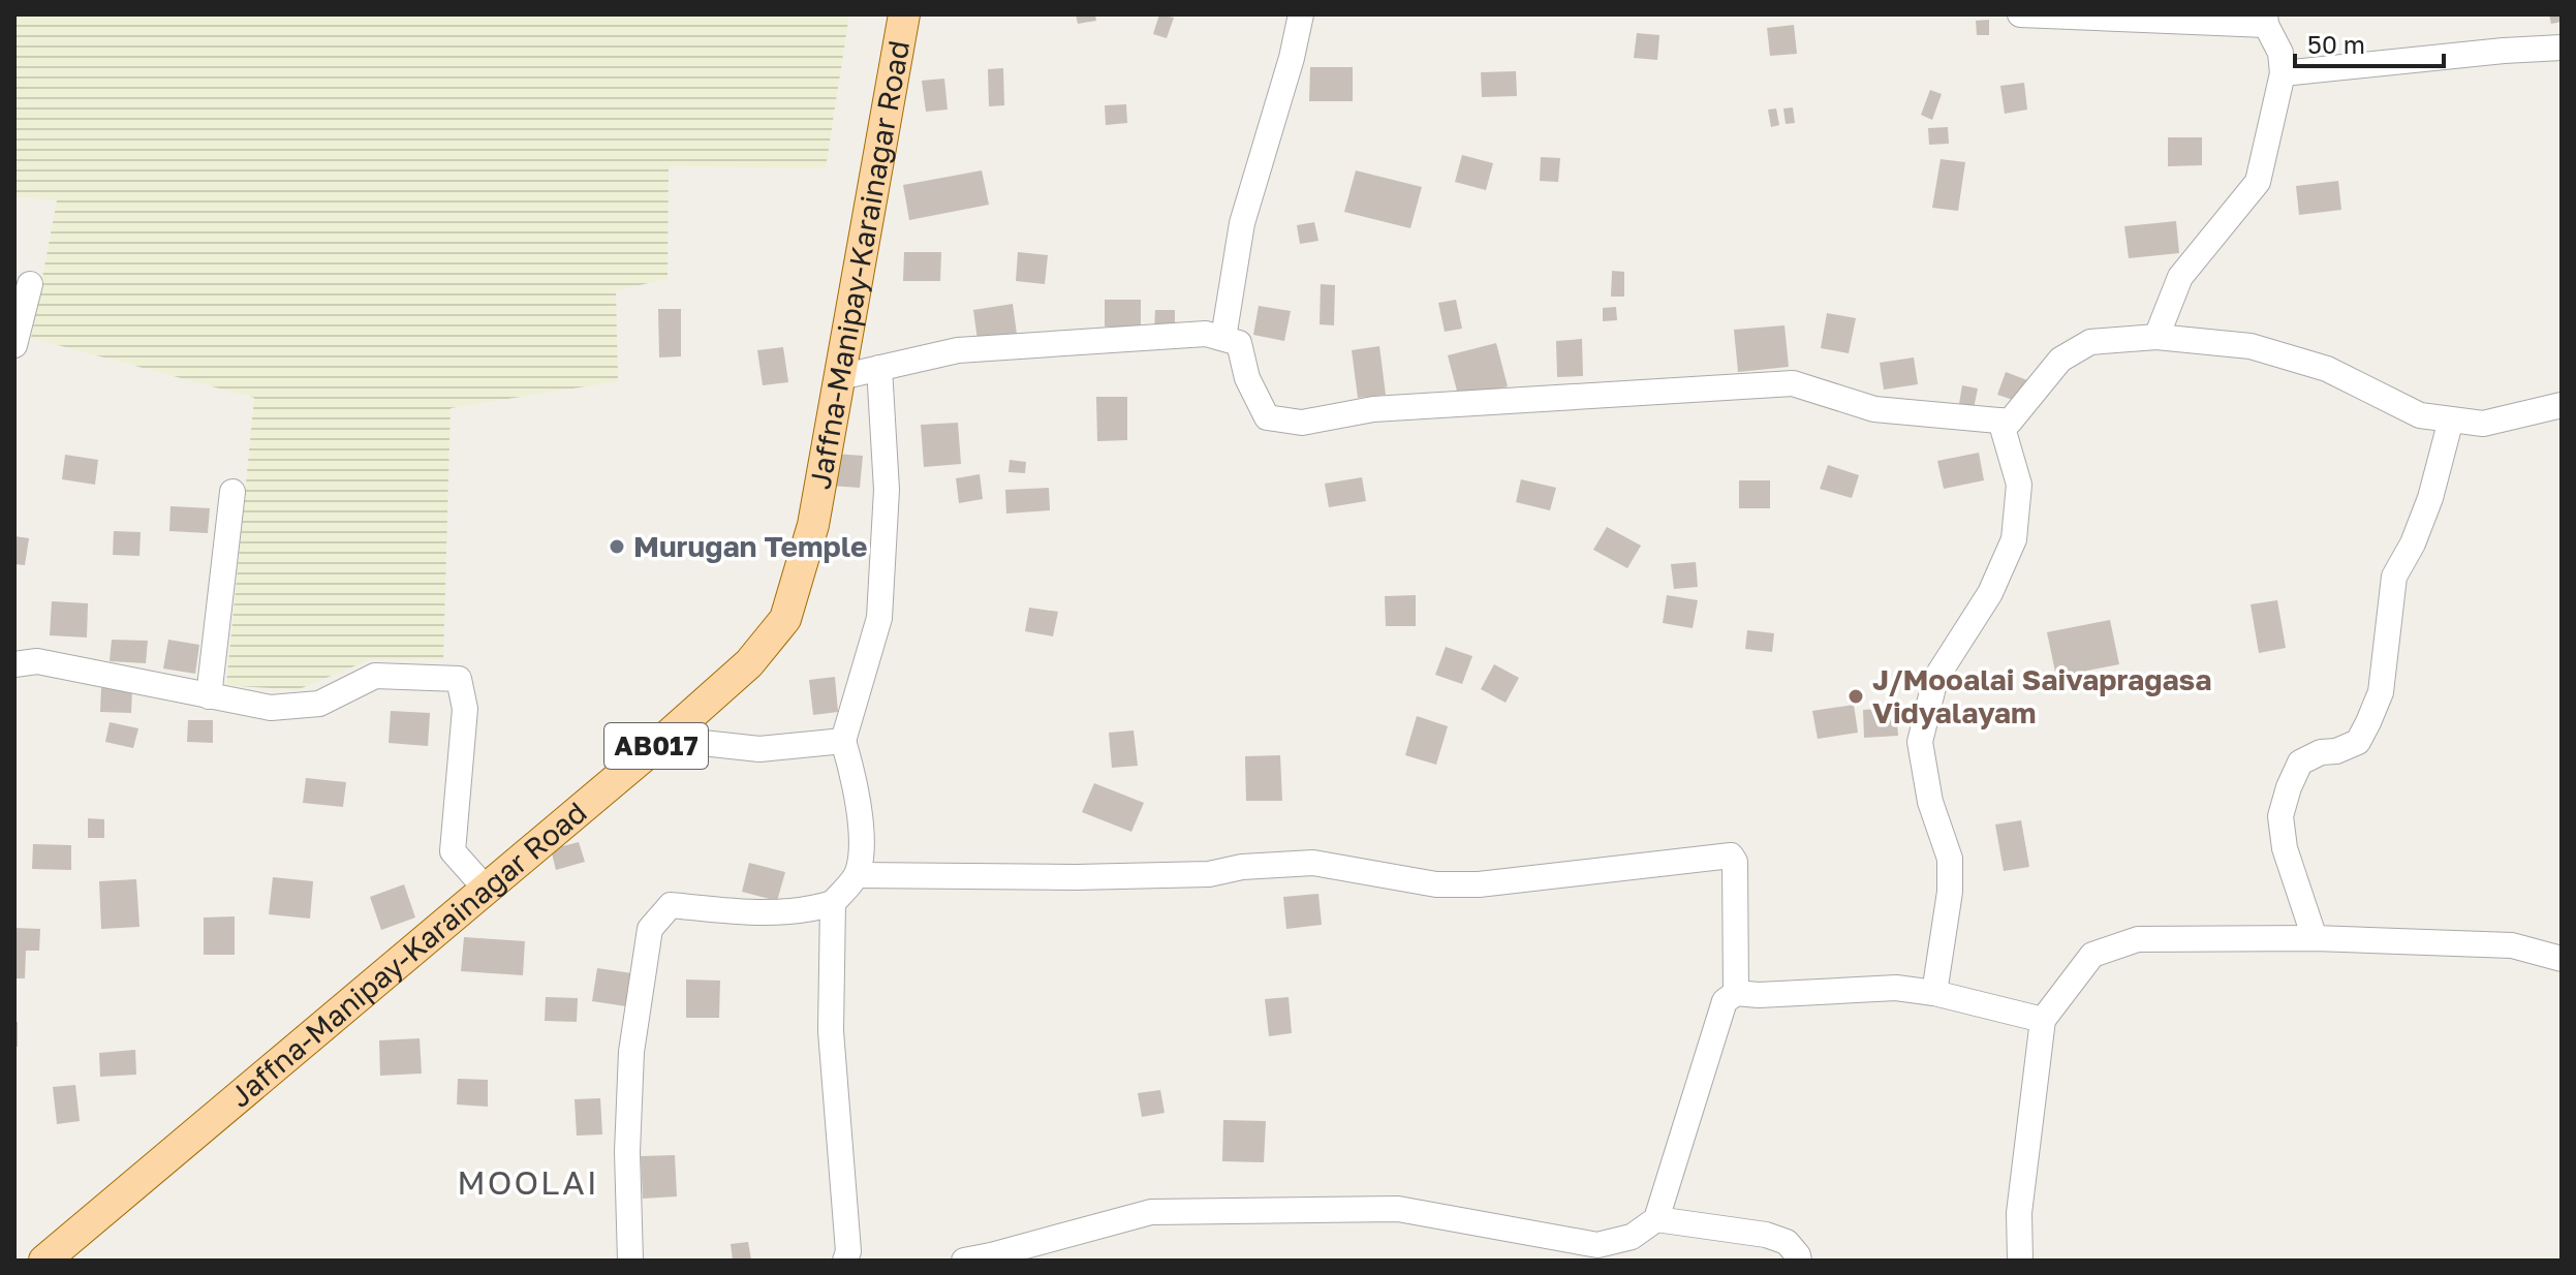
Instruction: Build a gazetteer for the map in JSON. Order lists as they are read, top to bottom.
{
  "streets": {
    "main road": ["Jaffna-Manipay-Karainagar Road", "AB017"]
  },
  "districts": ["MOOLAI"],
  "places": ["Murugan Temple", "J/Mooalai Saivapragasa Vidyalayam"],
  "scale_bar": "50 m"
}
